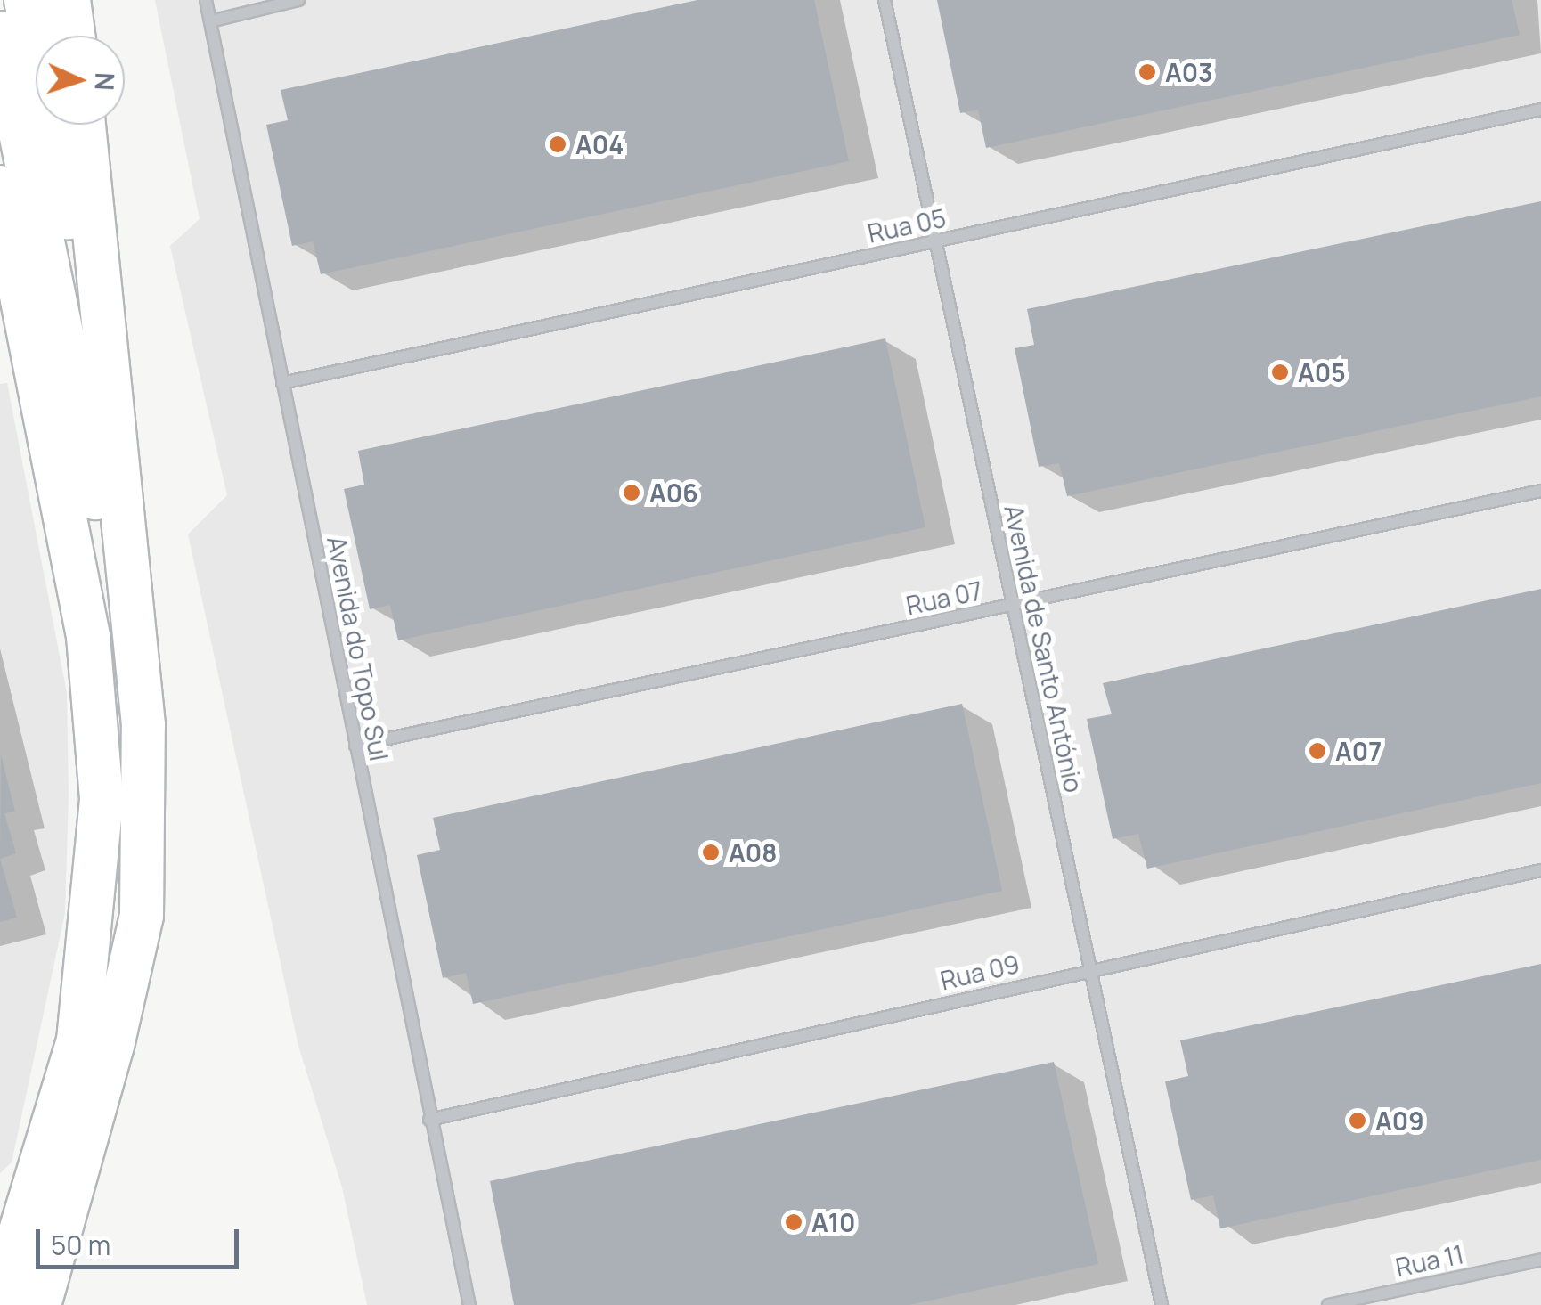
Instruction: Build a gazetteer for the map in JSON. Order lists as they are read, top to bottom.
{
  "streets": {
    "lane": [
      "Rua 05",
      "Rua 07",
      "Avenida do Topo Sul",
      "Avenida de Santo António",
      "Rua 09",
      "Rua 11"
    ]
  },
  "crossings": [
    ["Rua 05", "Avenida do Topo Sul"],
    ["Rua 05", "Avenida de Santo António"],
    ["Rua 07", "Avenida do Topo Sul"],
    ["Rua 07", "Avenida de Santo António"],
    ["Avenida do Topo Sul", "Rua 09"],
    ["Avenida de Santo António", "Rua 09"]
  ],
  "places": [
    "A03",
    "A04",
    "A05",
    "A06",
    "A07",
    "A08",
    "A09",
    "A10"
  ],
  "scale_bar": "50 m",
  "north": "right"
}
